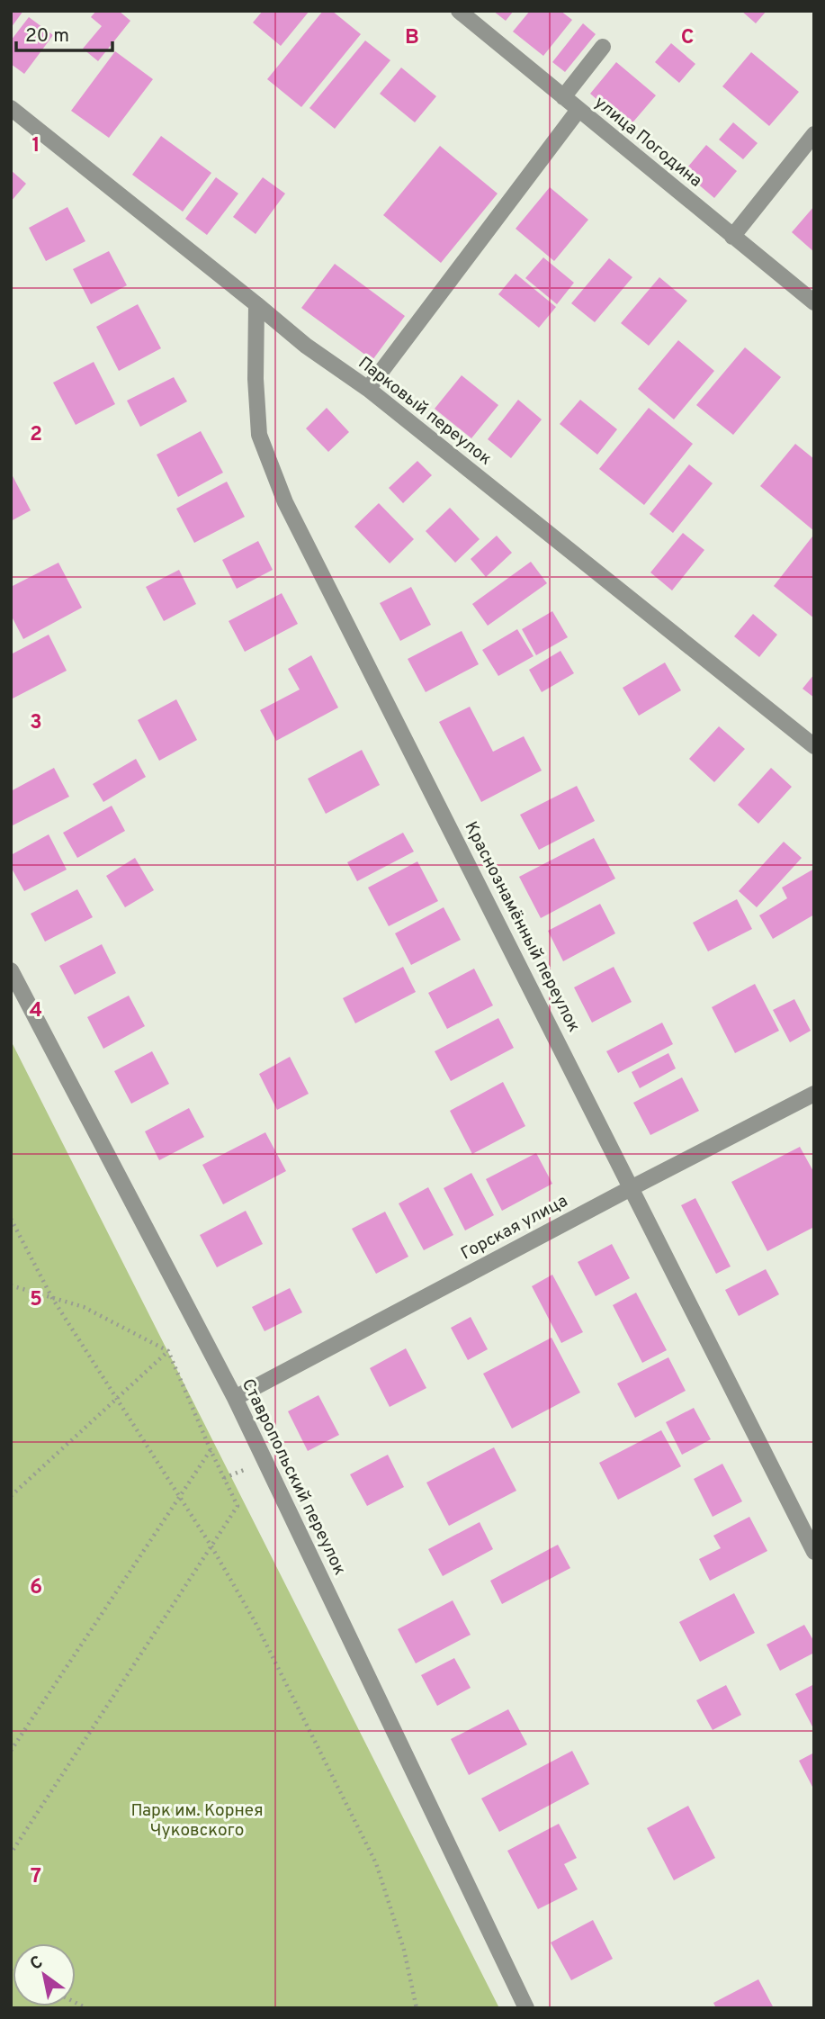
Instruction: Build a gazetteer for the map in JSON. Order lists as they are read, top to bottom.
{
  "streets": {
    "street": [
      "улица Погодина",
      "Парковый переулок",
      "Краснознамённый переулок",
      "Горская улица",
      "Ставропольский переулок"
    ]
  },
  "crossings": [
    ["Парковый переулок", "Краснознамённый переулок"],
    ["Краснознамённый переулок", "Горская улица"],
    ["Горская улица", "Ставропольский переулок"]
  ],
  "parks": ["Парк им. Корнея Чуковского"],
  "scale_bar": "20 m",
  "north": "top left",
  "grid": {
    "columns": ["B", "C"],
    "rows": [
      "1",
      "2",
      "3",
      "4",
      "5",
      "6",
      "7"
    ]
  }
}
